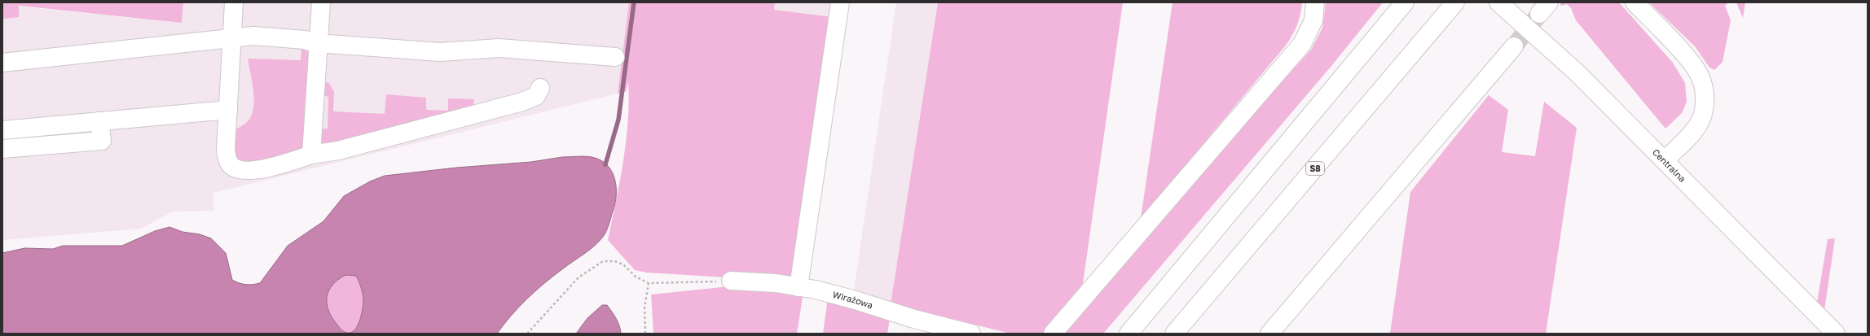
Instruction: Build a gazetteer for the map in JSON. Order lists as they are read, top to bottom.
{
  "streets": {
    "main road": ["Centralna", "S8", "Wirażowa"]
  }
}
